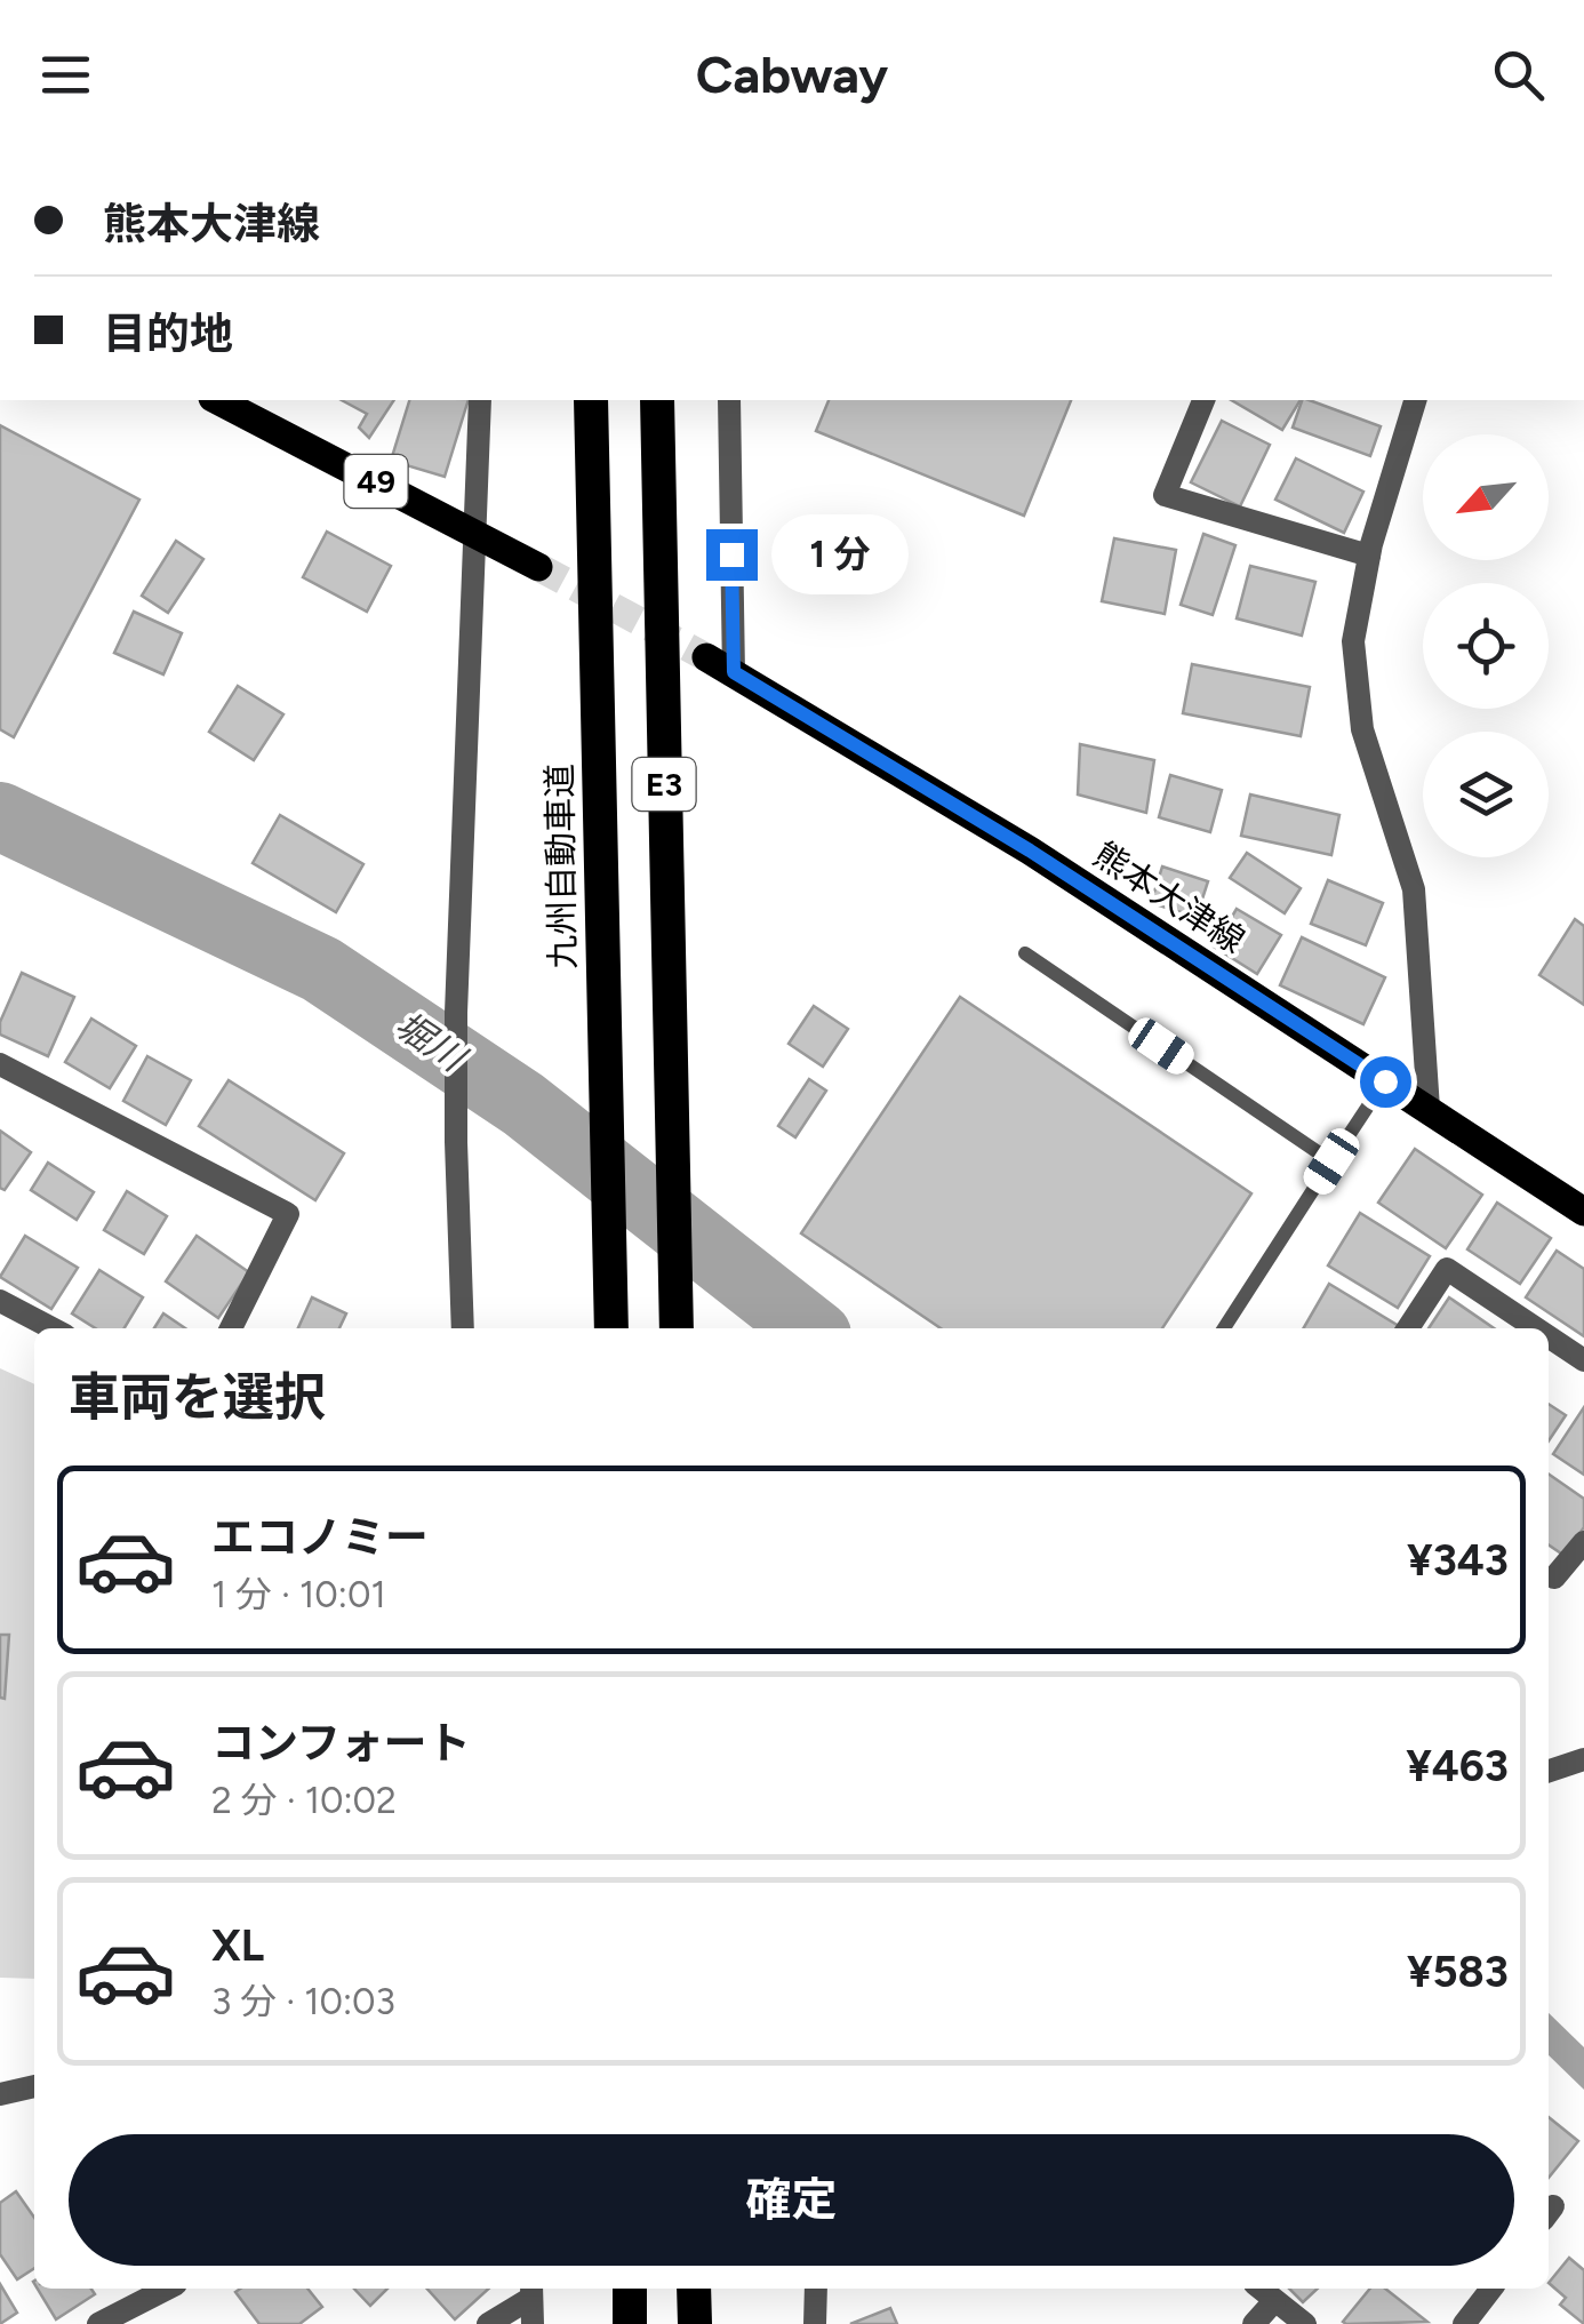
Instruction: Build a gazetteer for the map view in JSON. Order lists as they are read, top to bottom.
{
  "streets": {
    "highway": ["E3", "九州自動車道"],
    "main road": ["49", "熊本大津線"]
  },
  "water": ["堀川"],
  "north": "bottom left",
  "page": {
    "header": "Cabway",
    "banner": ["熊本大津線", "目的地"],
    "bubble": "1 分",
    "heading": "車両を選択",
    "list": [
      {
        "name": "エコノミー",
        "note": "1 分 · 10:01",
        "value": "¥343"
      },
      {
        "name": "コンフォート",
        "note": "2 分 · 10:02",
        "value": "¥463"
      },
      {
        "name": "XL",
        "note": "3 分 · 10:03",
        "value": "¥583"
      }
    ],
    "buttons": "確定"
  }
}
